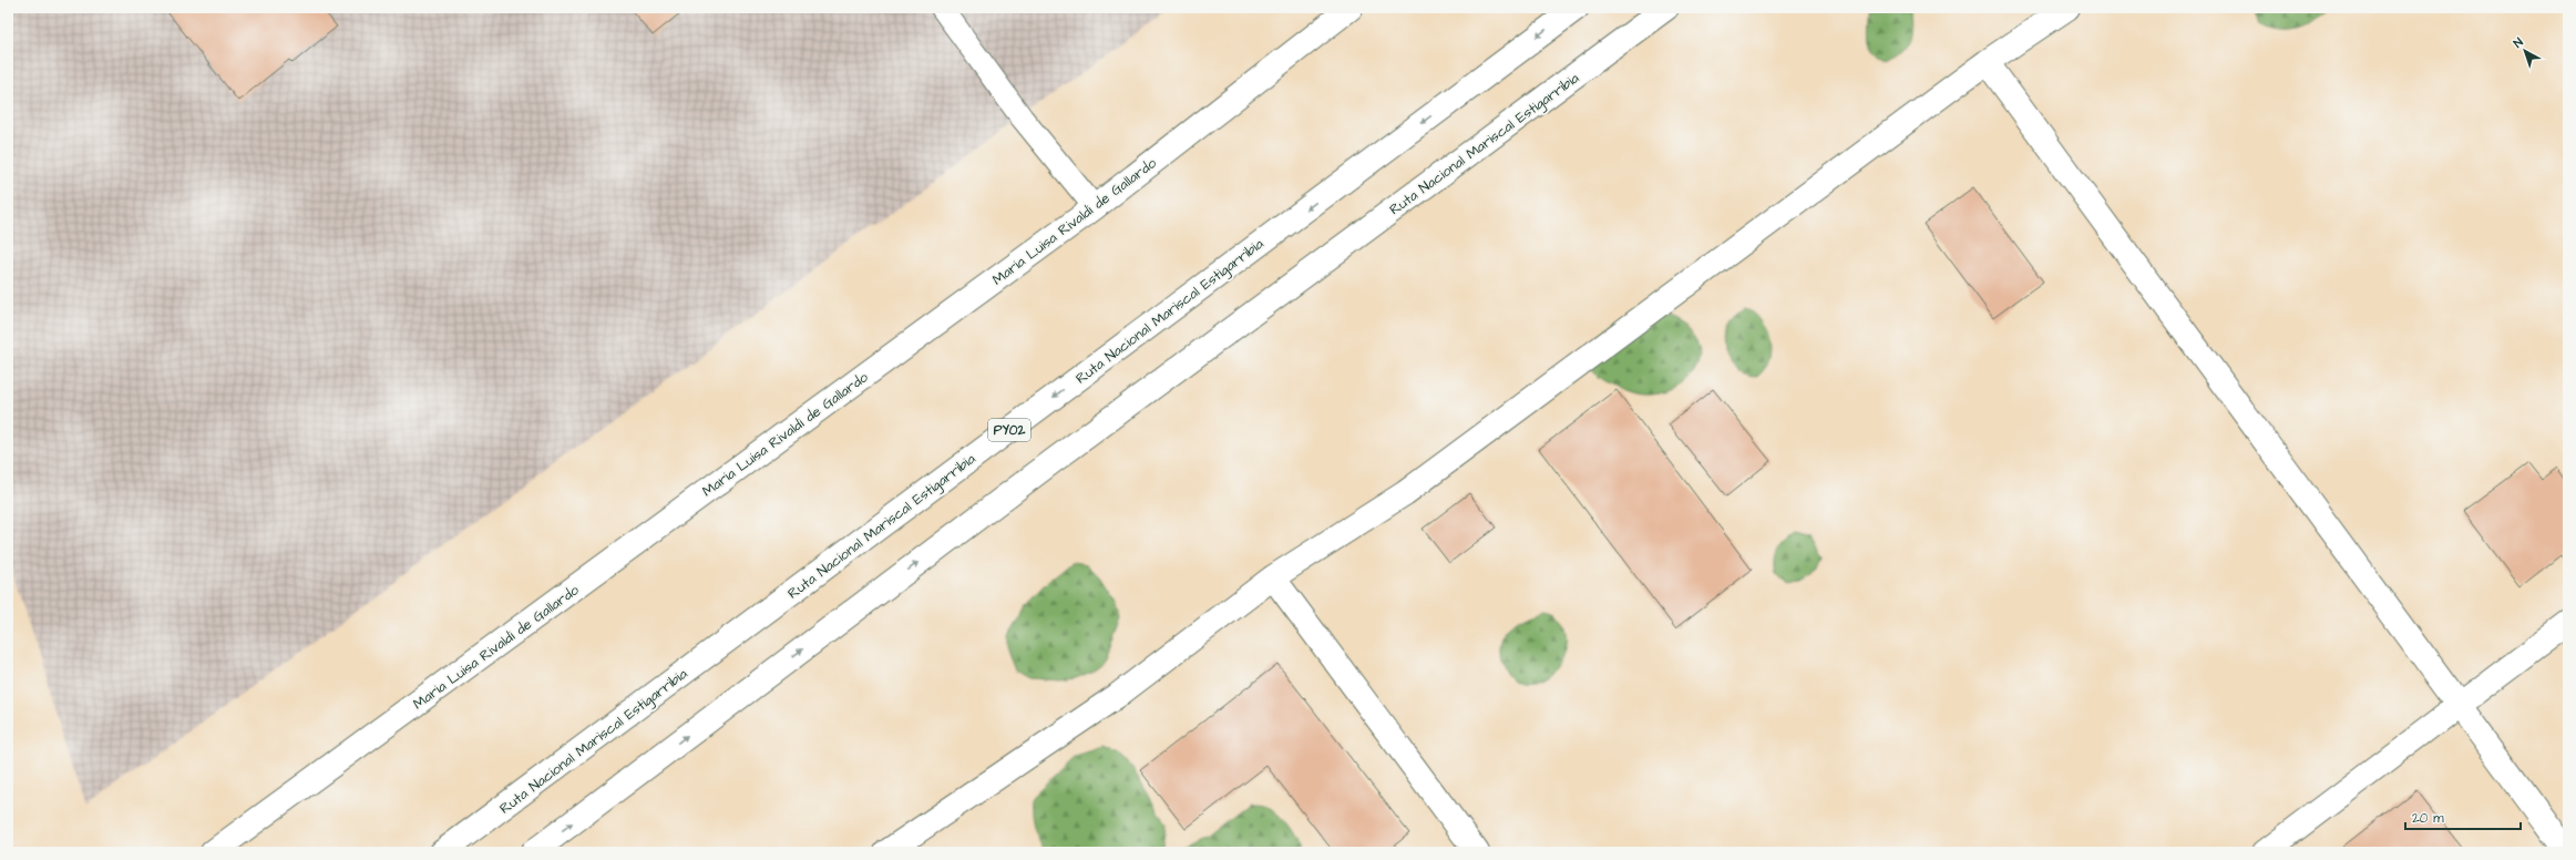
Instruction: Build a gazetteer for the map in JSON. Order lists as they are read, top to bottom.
{
  "streets": {
    "main road": ["Ruta Nacional Mariscal Estigarribia", "Maria Luisa Rivaldi de Gallardo", "PY02"]
  },
  "scale_bar": "20 m",
  "north": "top left"
}
